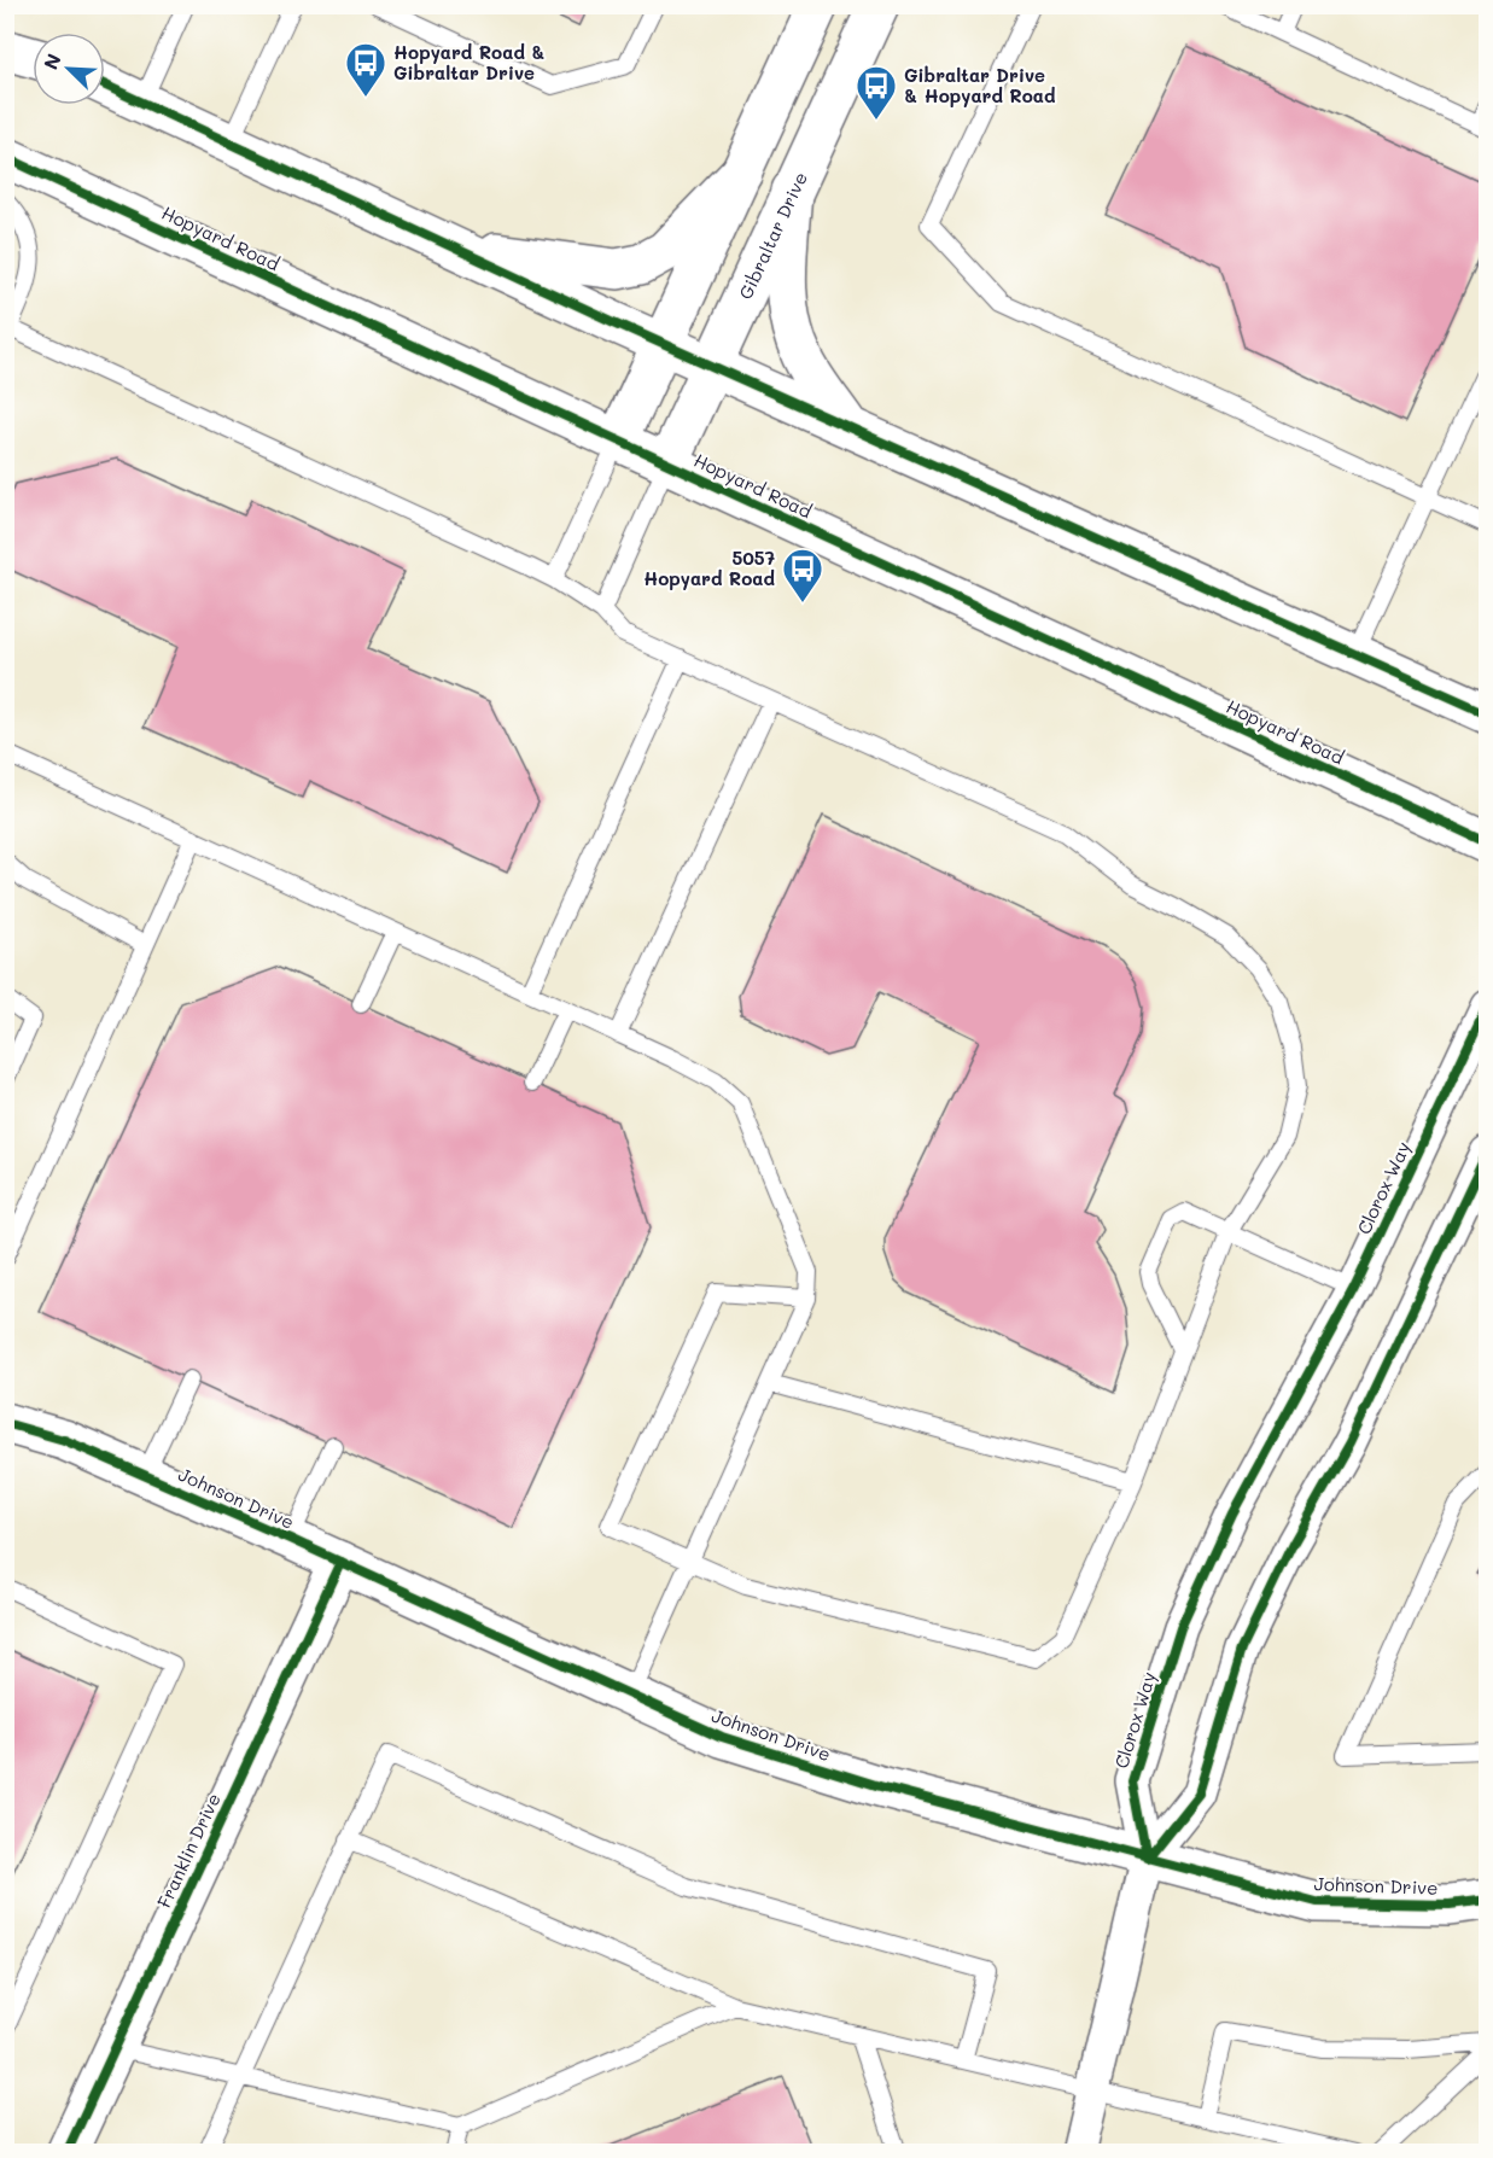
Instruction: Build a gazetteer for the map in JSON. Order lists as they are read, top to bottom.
{
  "streets": {
    "main road": [
      "Gibraltar Drive",
      "Hopyard Road",
      "Johnson Drive",
      "Franklin Drive"
    ],
    "street": ["Clorox Way"]
  },
  "crossings": [
    ["Gibraltar Drive", "Hopyard Road"],
    ["Clorox Way", "Johnson Drive"],
    ["Johnson Drive", "Franklin Drive"]
  ],
  "places": {
    "bus stop": ["Hopyard Road & Gibraltar Drive", "Gibraltar Drive & Hopyard Road", "5057 Hopyard Road"]
  },
  "north": "top left"
}
